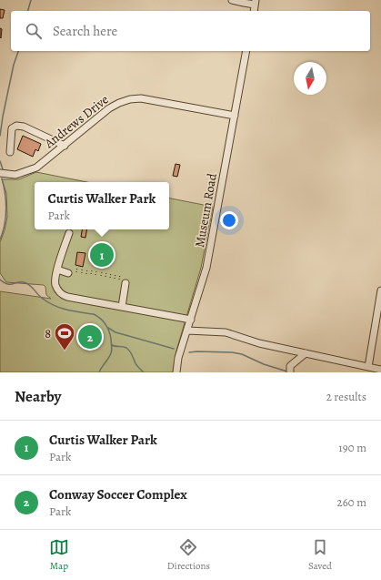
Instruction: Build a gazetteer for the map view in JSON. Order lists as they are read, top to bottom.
{
  "streets": {
    "street": ["Andrews Drive", "Museum Road"]
  },
  "crossings": [
    ["Andrews Drive", "Museum Road"]
  ],
  "places": {
    "sports": ["8"]
  },
  "north": "bottom",
  "page": {
    "search": "Search here",
    "popup": ["Curtis Walker Park", "Park"],
    "pins": ["1", "2"],
    "heading": ["Nearby", "2 results"],
    "list": [
      {
        "mark": "1",
        "name": "Curtis Walker Park",
        "note": "Park",
        "value": "190 m"
      },
      {
        "mark": "2",
        "name": "Conway Soccer Complex",
        "note": "Park",
        "value": "260 m"
      }
    ],
    "nav": ["Map", "Directions", "Saved"]
  }
}
